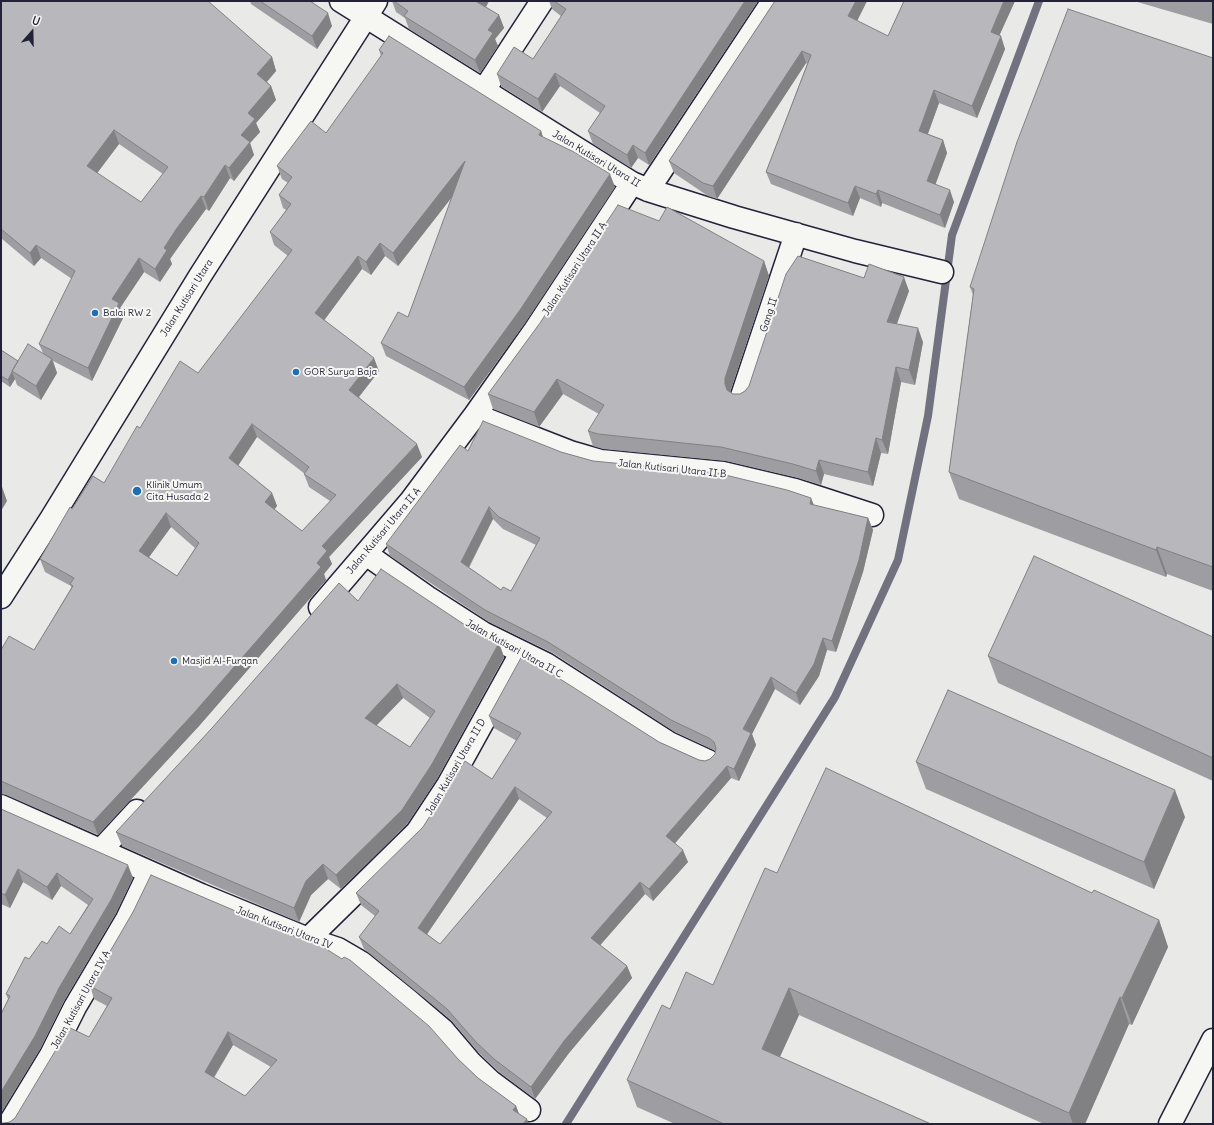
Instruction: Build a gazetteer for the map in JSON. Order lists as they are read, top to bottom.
{
  "streets": {
    "street": [
      "Jalan Kutisari Utara II",
      "Jalan Kutisari Utara II A",
      "Jalan Kutisari Utara",
      "Gang II",
      "Jalan Kutisari Utara II B",
      "Jalan Kutisari Utara II C",
      "Jalan Kutisari Utara II D",
      "Jalan Kutisari Utara IV",
      "Jalan Kutisari Utara IV A"
    ]
  },
  "crossings": [
    ["Jalan Kutisari Utara II", "Jalan Kutisari Utara II A"],
    ["Jalan Kutisari Utara II", "Jalan Kutisari Utara"],
    ["Jalan Kutisari Utara II", "Gang II"],
    ["Jalan Kutisari Utara II A", "Jalan Kutisari Utara II B"],
    ["Jalan Kutisari Utara II A", "Jalan Kutisari Utara II C"],
    ["Jalan Kutisari Utara II C", "Jalan Kutisari Utara II D"],
    ["Jalan Kutisari Utara II D", "Jalan Kutisari Utara IV"],
    ["Jalan Kutisari Utara IV", "Jalan Kutisari Utara IV A"]
  ],
  "places": [
    "Balai RW 2",
    "GOR Surya Baja",
    "Klinik Umum Cita Husada 2",
    "Masjid Al-Furqan"
  ],
  "north": "top"
}
